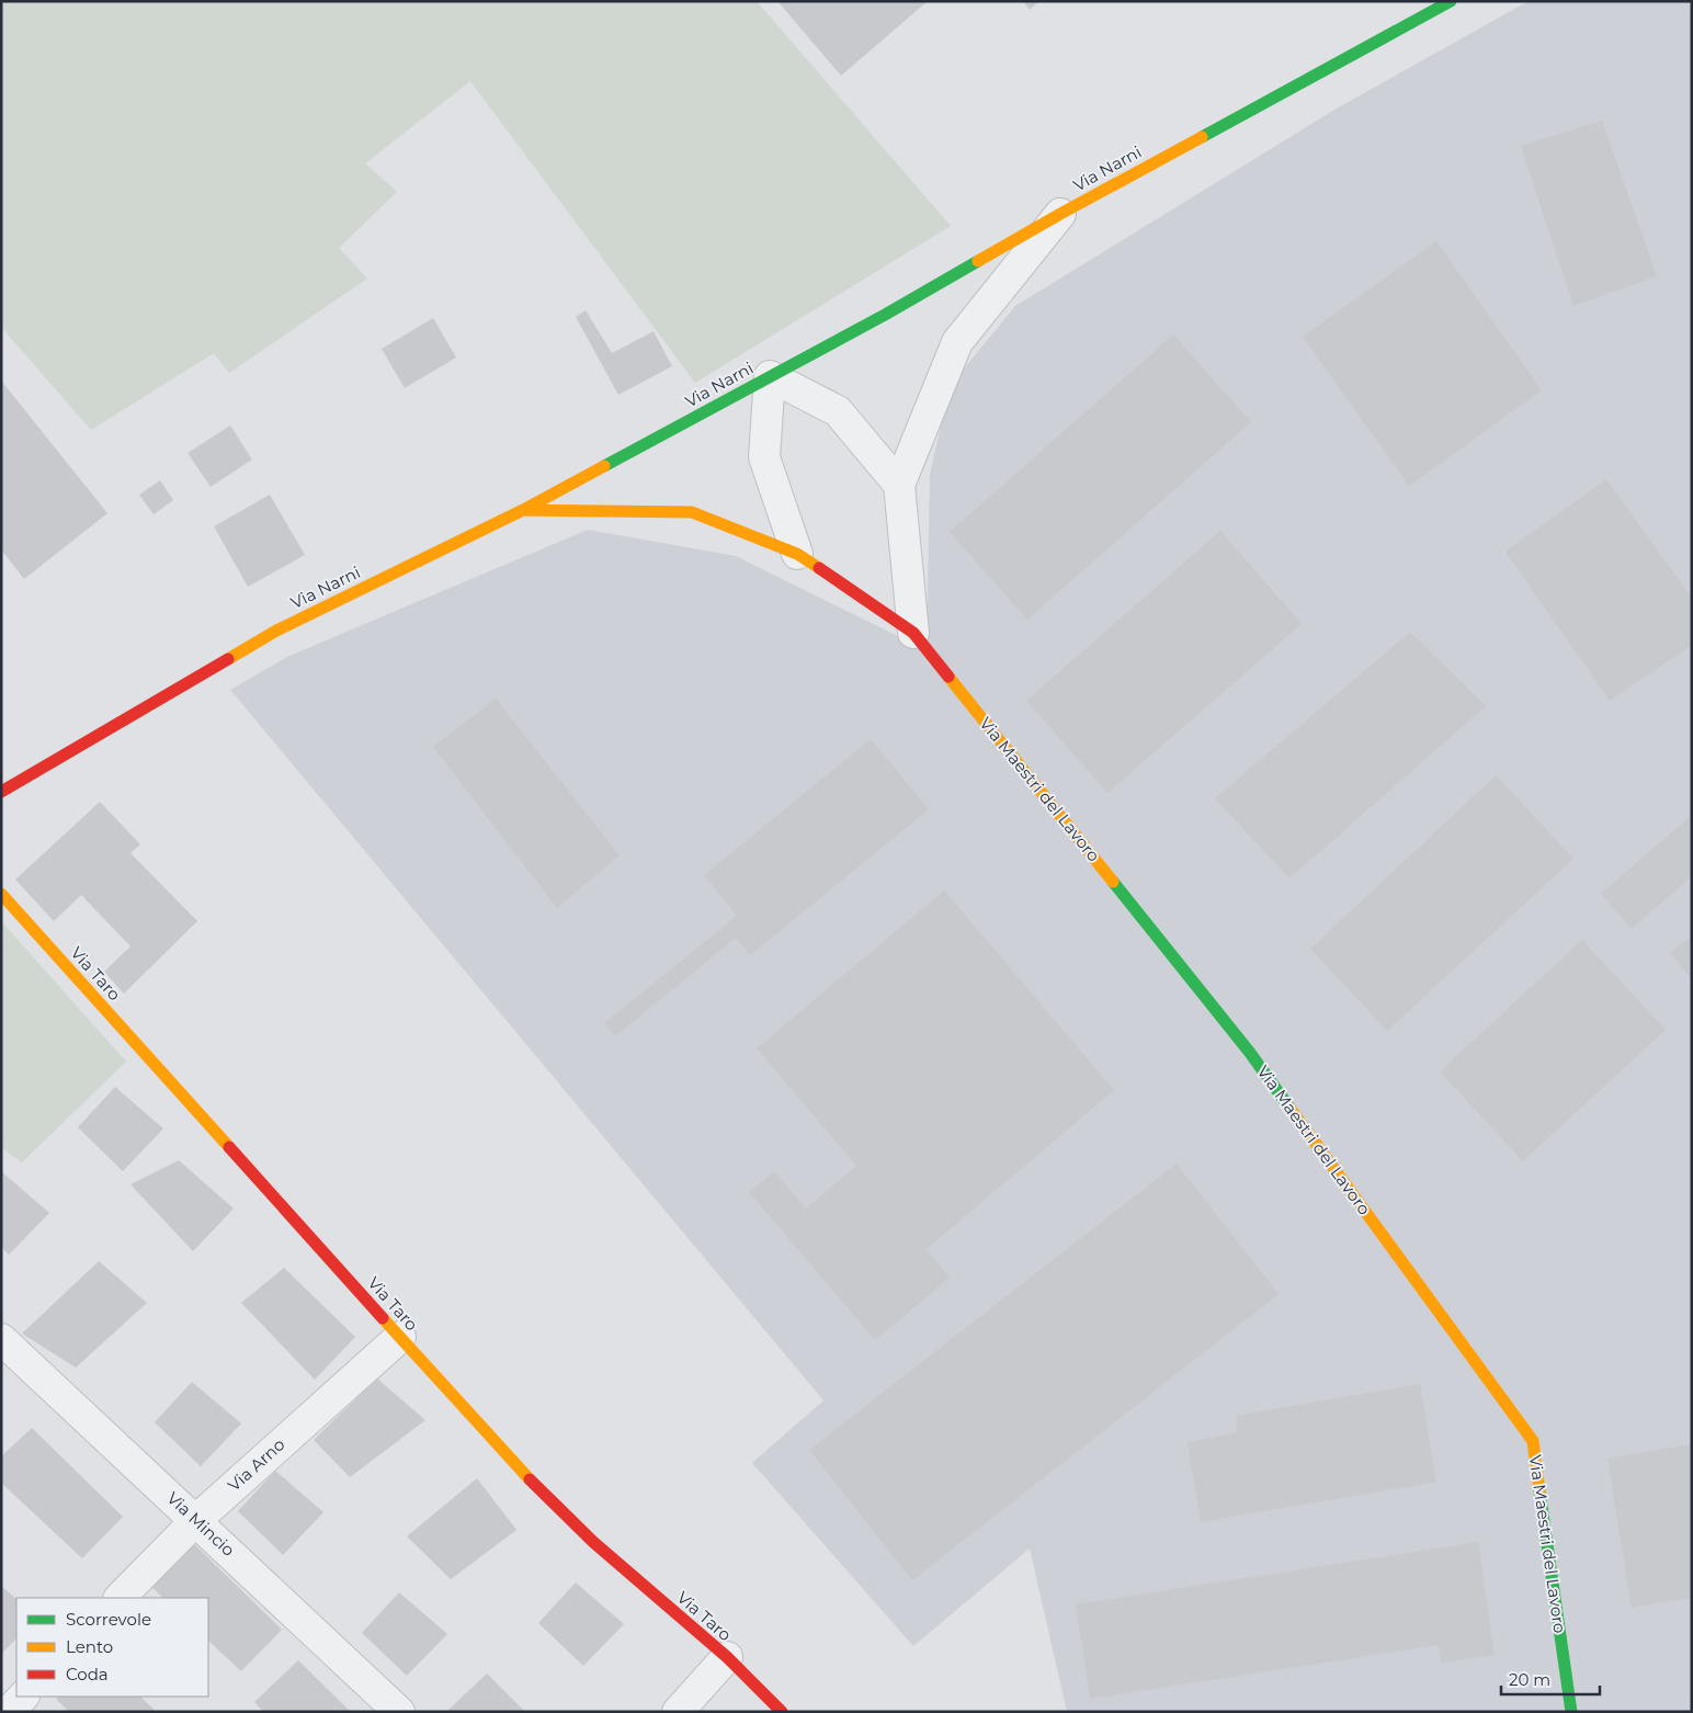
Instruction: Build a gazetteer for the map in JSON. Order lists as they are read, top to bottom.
{
  "streets": {
    "street": [
      "Via Narni",
      "Via Maestri del Lavoro",
      "Via Taro",
      "Via Arno",
      "Via Mincio"
    ]
  },
  "crossings": [
    ["Via Narni", "Via Maestri del Lavoro"],
    ["Via Taro", "Via Arno"],
    ["Via Arno", "Via Mincio"]
  ],
  "legend": ["Scorrevole", "Lento", "Coda"],
  "scale_bar": "20 m"
}
